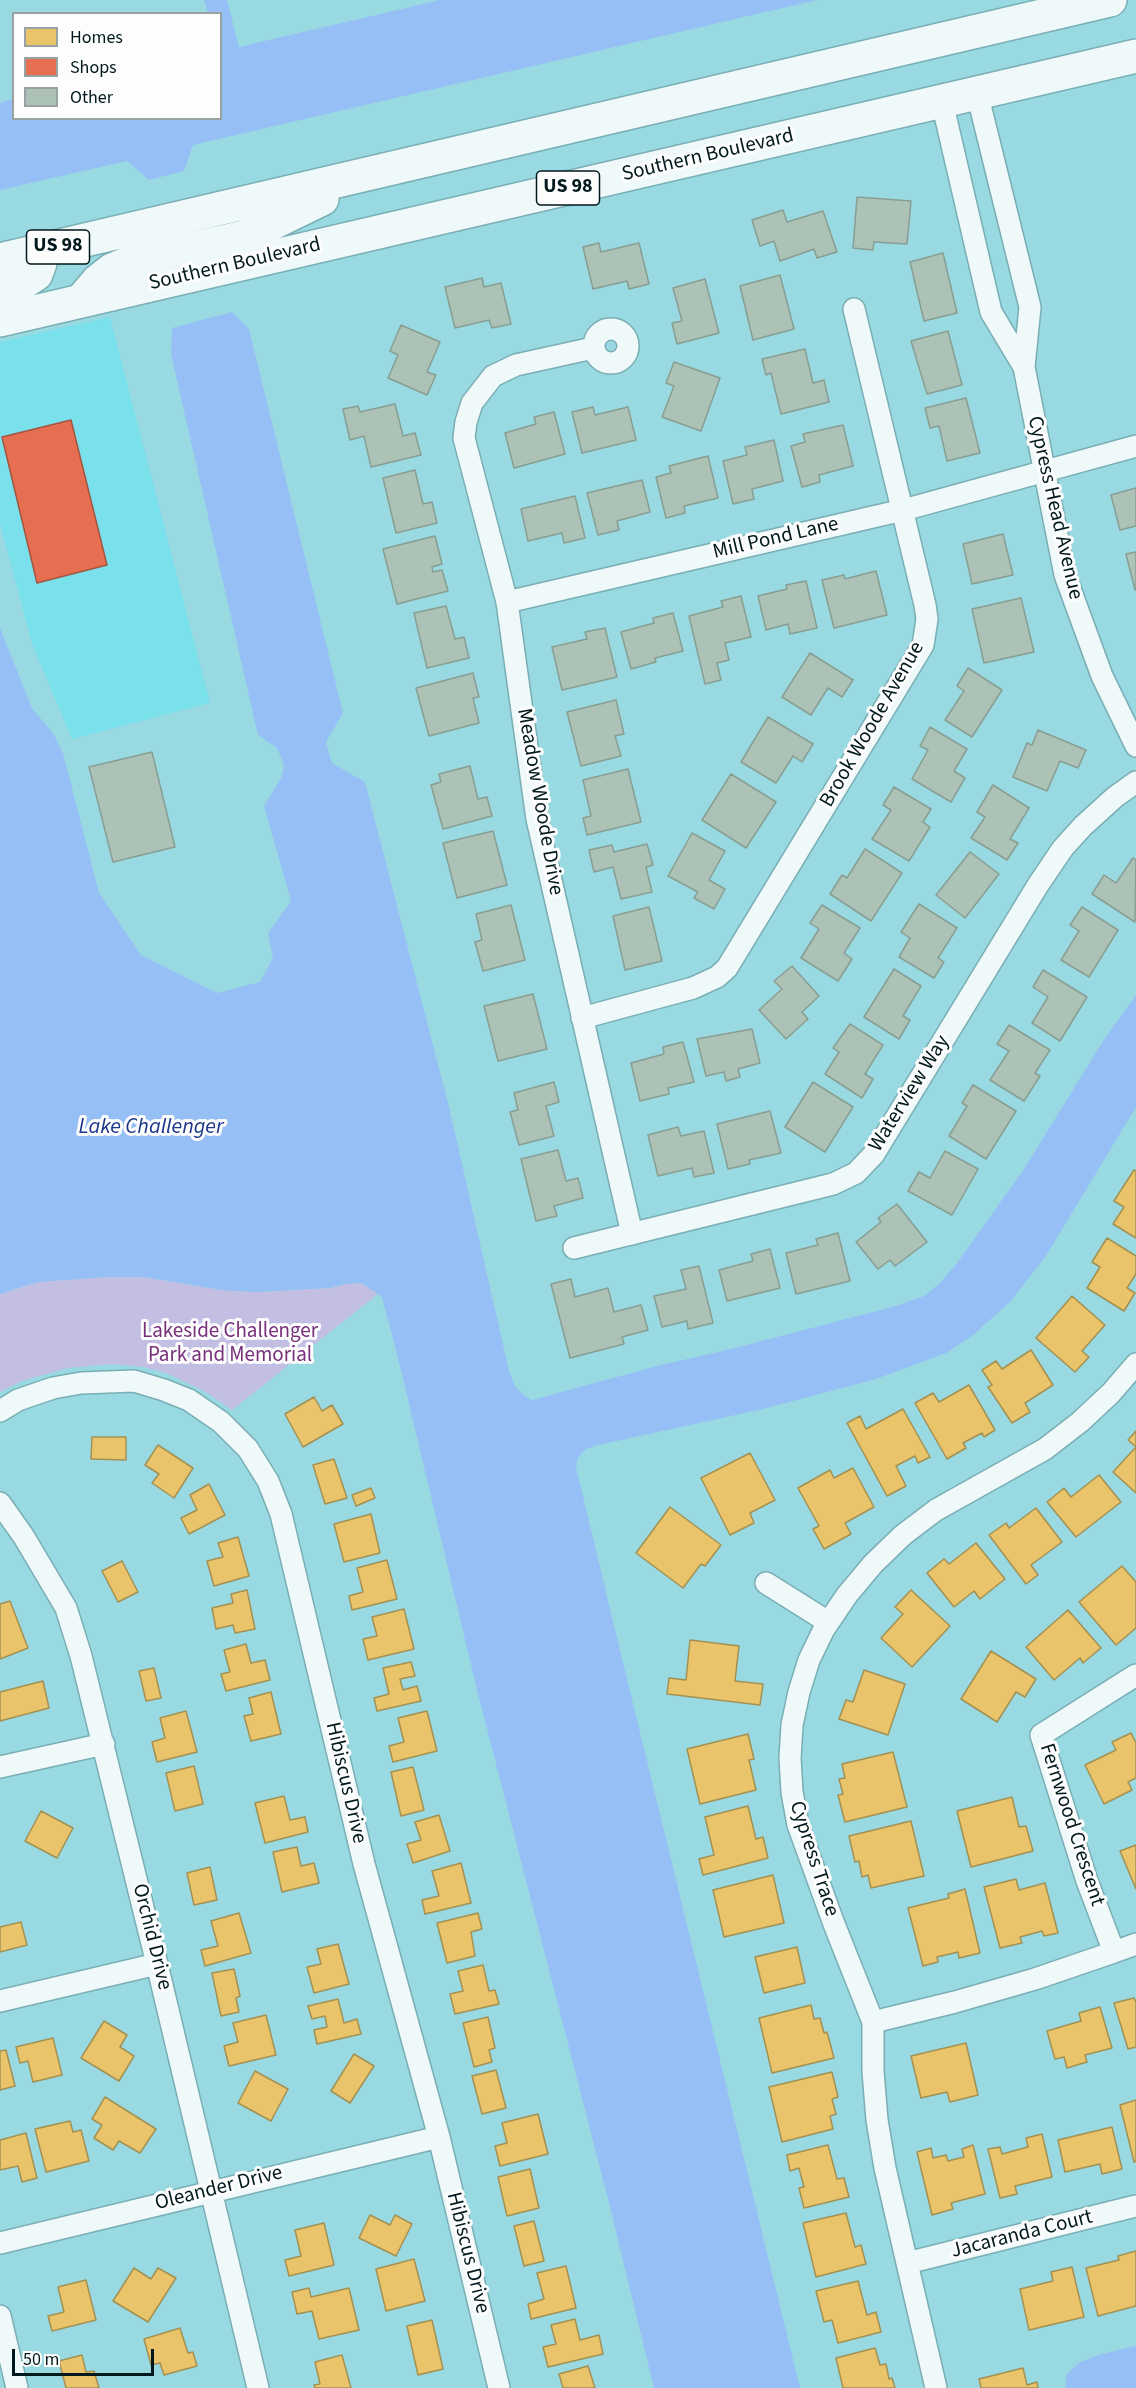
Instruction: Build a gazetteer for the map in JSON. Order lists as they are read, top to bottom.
{
  "streets": {
    "highway": ["Southern Boulevard", "US 98"],
    "street": [
      "Cypress Head Avenue",
      "Mill Pond Lane",
      "Brook Woode Avenue",
      "Meadow Woode Drive",
      "Waterview Way",
      "Hibiscus Drive",
      "Fernwood Crescent",
      "Cypress Trace",
      "Orchid Drive",
      "Oleander Drive",
      "Jacaranda Court"
    ]
  },
  "crossings": [
    ["Southern Boulevard", "Cypress Head Avenue"],
    ["Cypress Head Avenue", "Mill Pond Lane"],
    ["Mill Pond Lane", "Brook Woode Avenue"],
    ["Mill Pond Lane", "Meadow Woode Drive"],
    ["Brook Woode Avenue", "Meadow Woode Drive"],
    ["Meadow Woode Drive", "Waterview Way"],
    ["Hibiscus Drive", "Oleander Drive"],
    ["Cypress Trace", "Jacaranda Court"],
    ["Orchid Drive", "Oleander Drive"]
  ],
  "water": ["Lake Challenger"],
  "parks": ["Lakeside Challenger Park and Memorial"],
  "legend": ["Homes", "Shops", "Other"],
  "scale_bar": "50 m"
}
